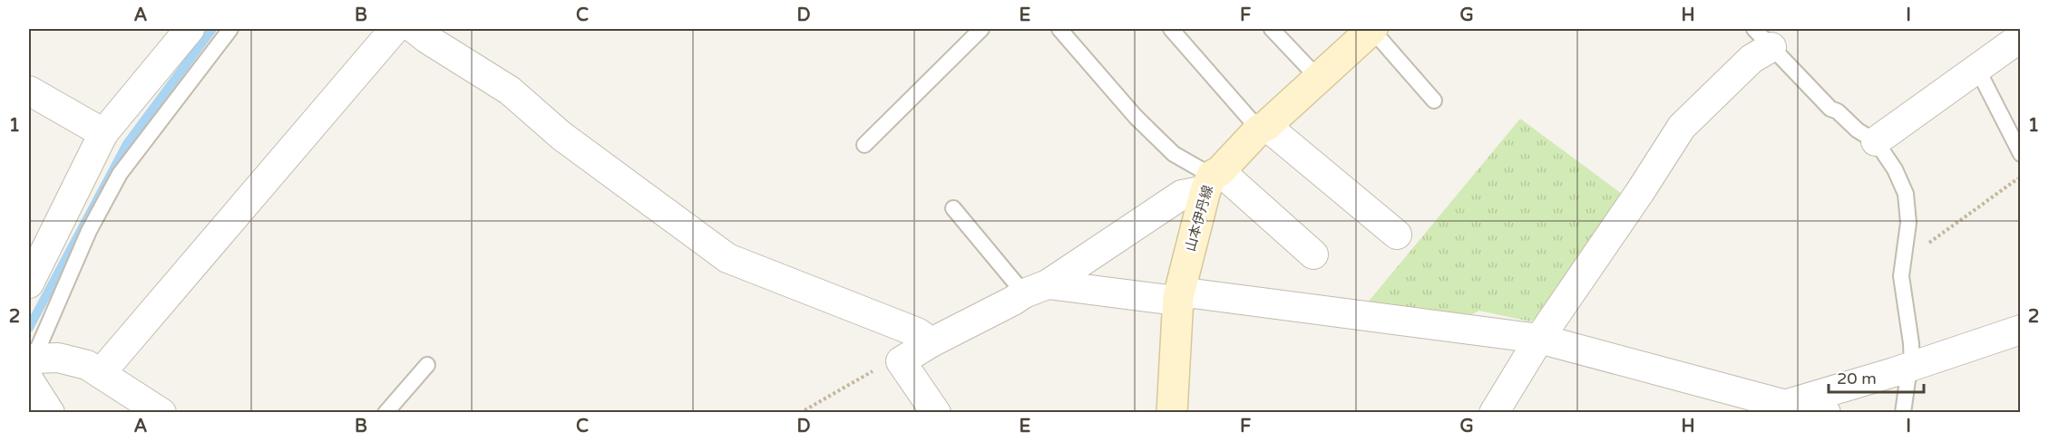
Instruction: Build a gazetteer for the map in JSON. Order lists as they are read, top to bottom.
{
  "streets": {
    "main road": ["山本伊丹線"]
  },
  "scale_bar": "20 m",
  "grid": {
    "columns": [
      "A",
      "B",
      "C",
      "D",
      "E",
      "F",
      "G",
      "H",
      "I"
    ],
    "rows": ["1", "2"]
  }
}
